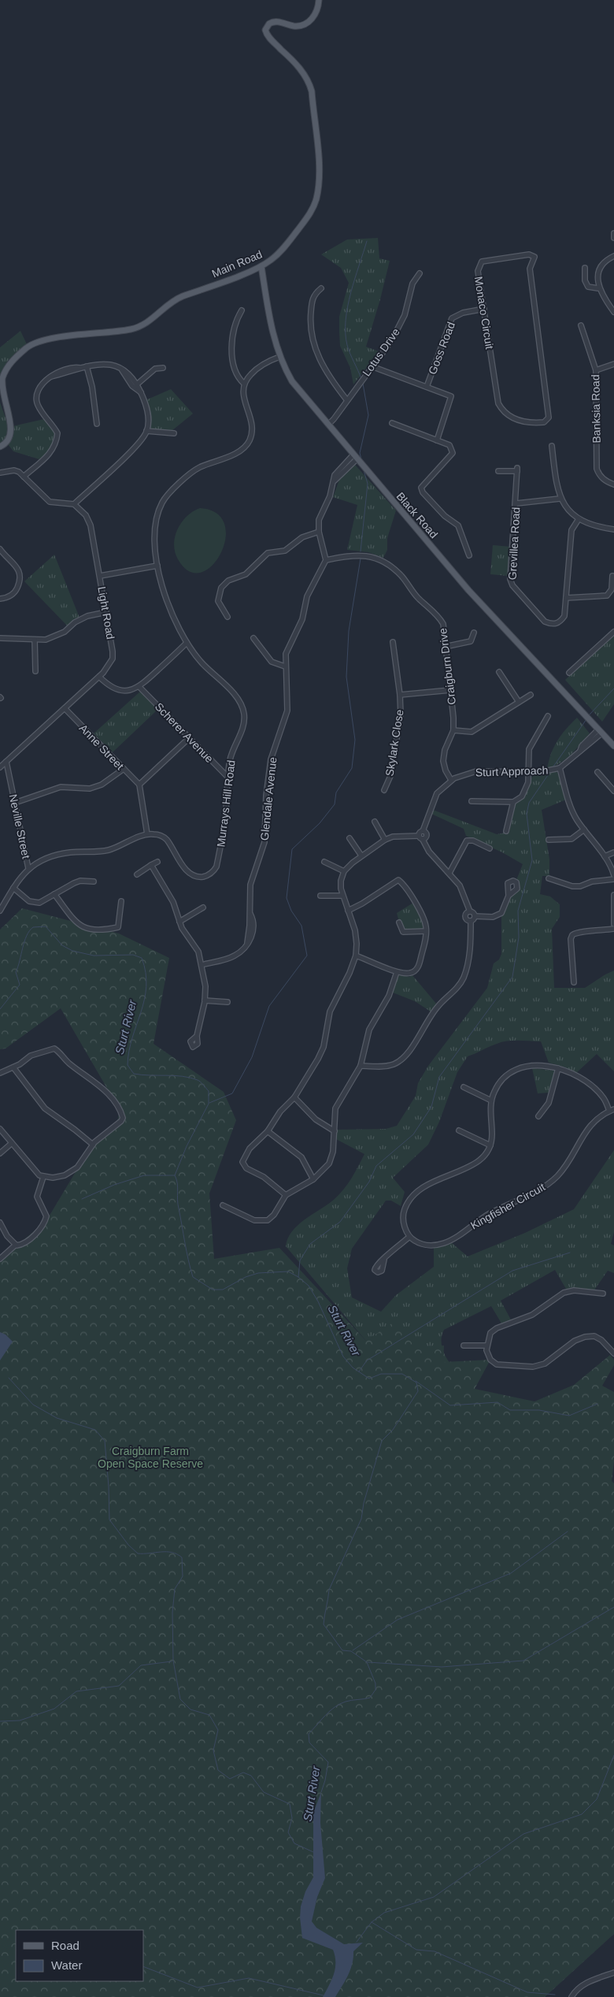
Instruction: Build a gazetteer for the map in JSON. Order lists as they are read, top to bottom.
{
  "streets": {
    "main road": ["Main Road", "Black Road"],
    "street": [
      "Monaco Circuit",
      "Goss Road",
      "Lotus Drive",
      "Banksia Road",
      "Grevillea Road",
      "Light Road",
      "Craigburn Drive",
      "Scherer Avenue",
      "Skylark Close",
      "Anne Street",
      "Sturt Approach",
      "Glendale Avenue",
      "Murrays Hill Road",
      "Neville Street",
      "Kingfisher Circuit"
    ]
  },
  "crossings": [
    ["Main Road", "Black Road"],
    ["Monaco Circuit", "Goss Road"],
    ["Lotus Drive", "Black Road"],
    ["Black Road", "Sturt Approach"],
    ["Light Road", "Anne Street"],
    ["Light Road", "Neville Street"],
    ["Craigburn Drive", "Skylark Close"],
    ["Craigburn Drive", "Sturt Approach"],
    ["Craigburn Drive", "Glendale Avenue"],
    ["Scherer Avenue", "Murrays Hill Road"]
  ],
  "water": ["Sturt River"],
  "parks": ["Craigburn Farm Open Space Reserve"],
  "legend": ["Road", "Water"]
}
